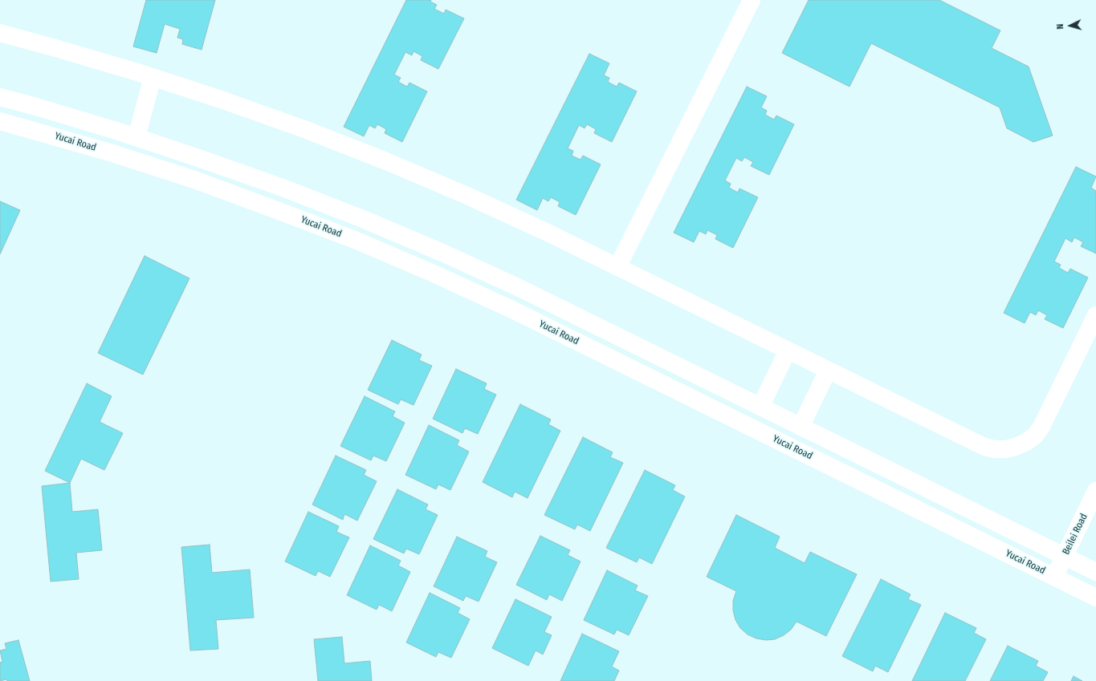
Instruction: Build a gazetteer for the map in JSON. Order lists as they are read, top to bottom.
{
  "streets": {
    "street": ["Yucai Road", "Beilei Road"]
  },
  "crossings": [
    ["Yucai Road", "Beilei Road"]
  ],
  "north": "left"
}
